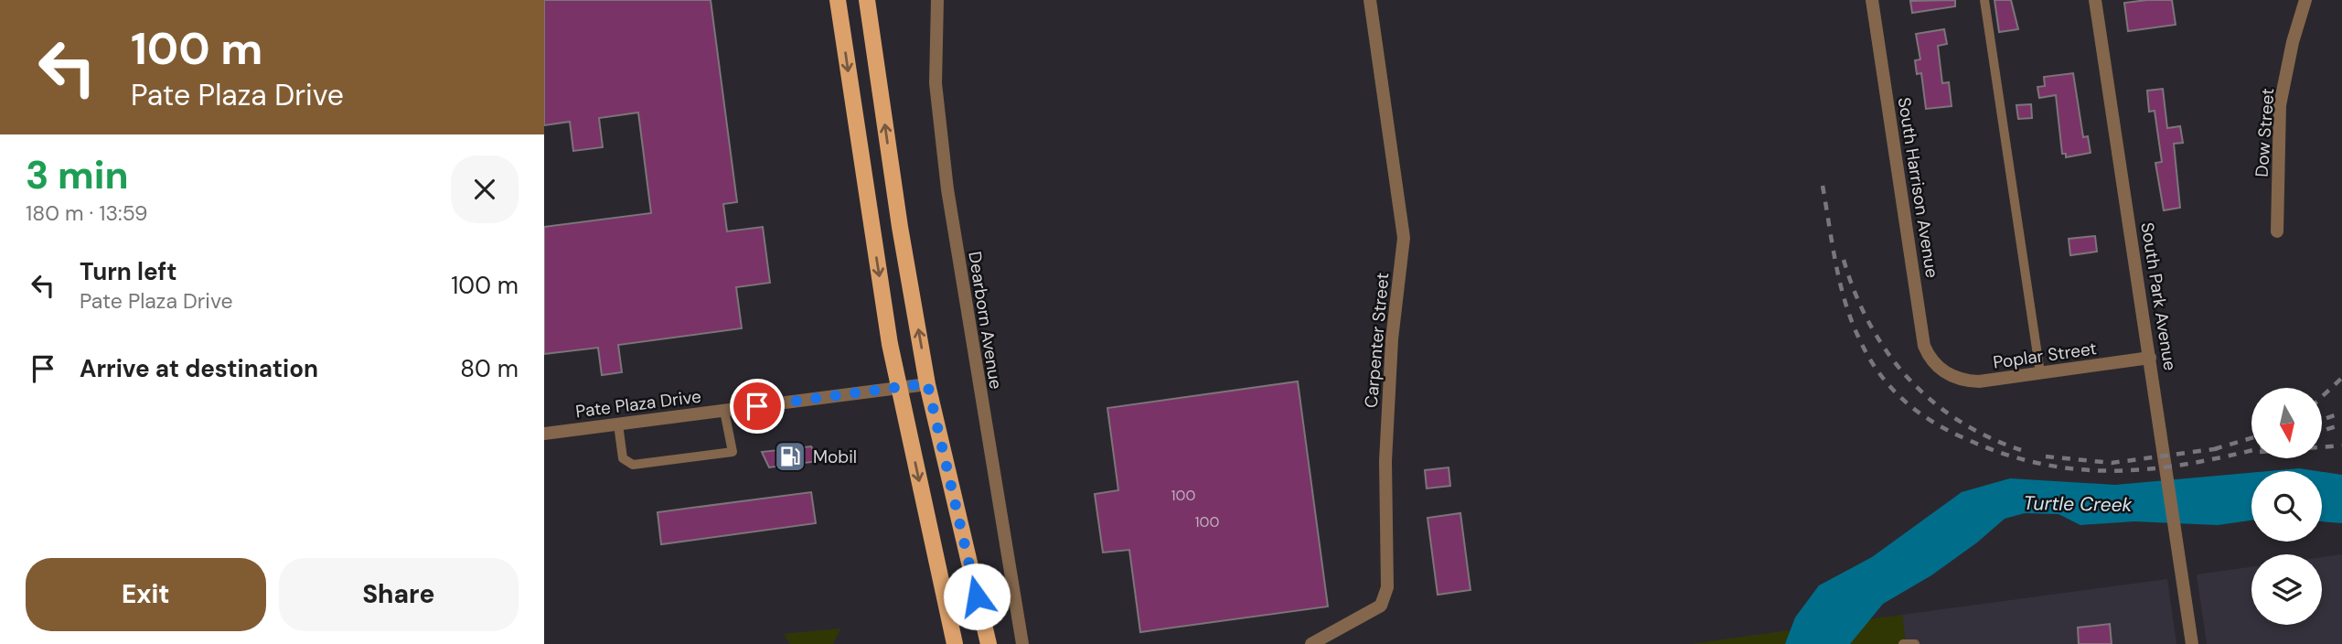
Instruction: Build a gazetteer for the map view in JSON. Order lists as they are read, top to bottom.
{
  "streets": {
    "street": [
      "Dow Street",
      "South Harrison Avenue",
      "South Park Avenue",
      "Dearborn Avenue",
      "Carpenter Street",
      "Poplar Street",
      "Pate Plaza Drive"
    ]
  },
  "crossings": [
    ["South Harrison Avenue", "Poplar Street"],
    ["South Park Avenue", "Poplar Street"]
  ],
  "water": ["Turtle Creek"],
  "places": {
    "fuel station": ["Mobil"]
  },
  "house_numbers": ["100", "100"],
  "north": "bottom",
  "page": {
    "turn": ["100 m", "Pate Plaza Drive"],
    "heading": ["3 min", "180 m · 13:59"],
    "list": [
      {
        "name": "Turn left",
        "note": "Pate Plaza Drive",
        "value": "100 m"
      },
      {
        "name": "Arrive at destination",
        "value": "80 m"
      }
    ],
    "buttons": ["Exit", "Share"]
  }
}
